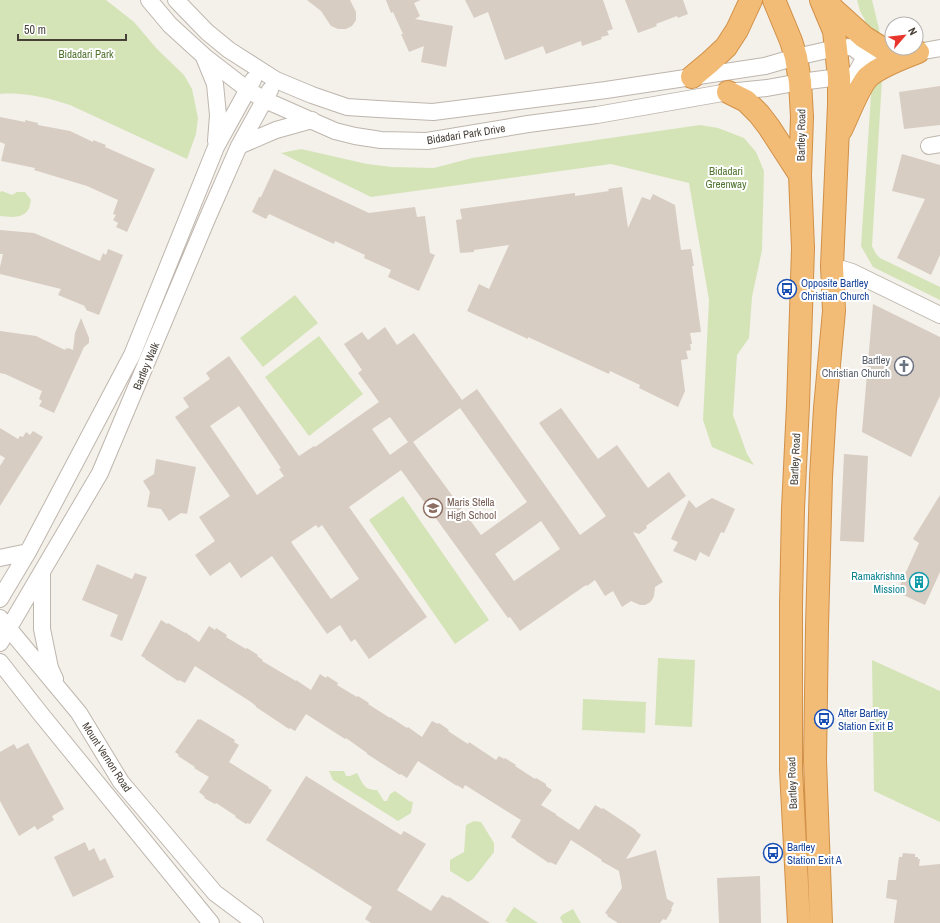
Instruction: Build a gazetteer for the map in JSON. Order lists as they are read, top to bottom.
{
  "streets": {
    "highway": ["Bartley Road"],
    "street": ["Bidadari Park Drive", "Bartley Walk", "Mount Vernon Road"]
  },
  "crossings": [
    ["Bidadari Park Drive", "Bartley Road"],
    ["Bidadari Park Drive", "Bartley Walk"],
    ["Bartley Walk", "Mount Vernon Road"]
  ],
  "parks": ["Bidadari Park", "Bidadari Greenway"],
  "places": {
    "bus stop": ["Opposite Bartley Christian Church", "After Bartley Station Exit B", "Bartley Station Exit A"],
    "church": ["Bartley Christian Church"],
    "school or university": ["Maris Stella High School"],
    "building": ["Ramakrishna Mission"]
  },
  "scale_bar": "50 m",
  "north": "top right"
}
